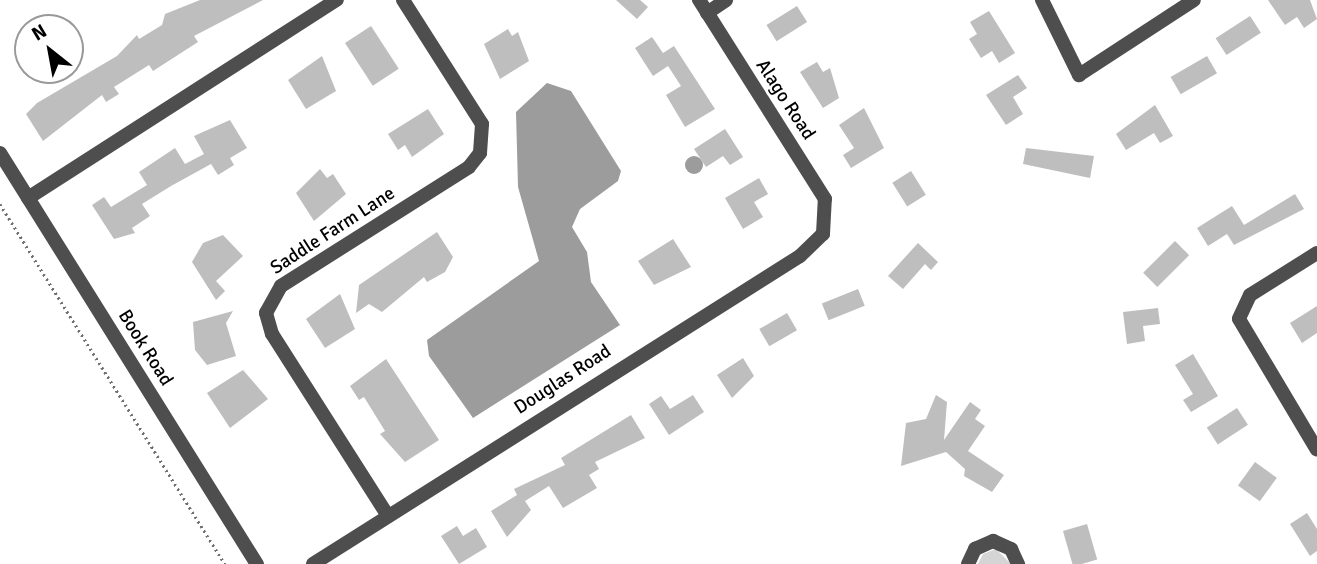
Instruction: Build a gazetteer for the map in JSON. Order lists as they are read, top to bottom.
{
  "streets": {
    "street": [
      "Alago Road",
      "Saddle Farm Lane",
      "Book Road",
      "Douglas Road"
    ]
  },
  "crossings": [
    ["Alago Road", "Douglas Road"],
    ["Saddle Farm Lane", "Douglas Road"]
  ],
  "north": "top left"
}
